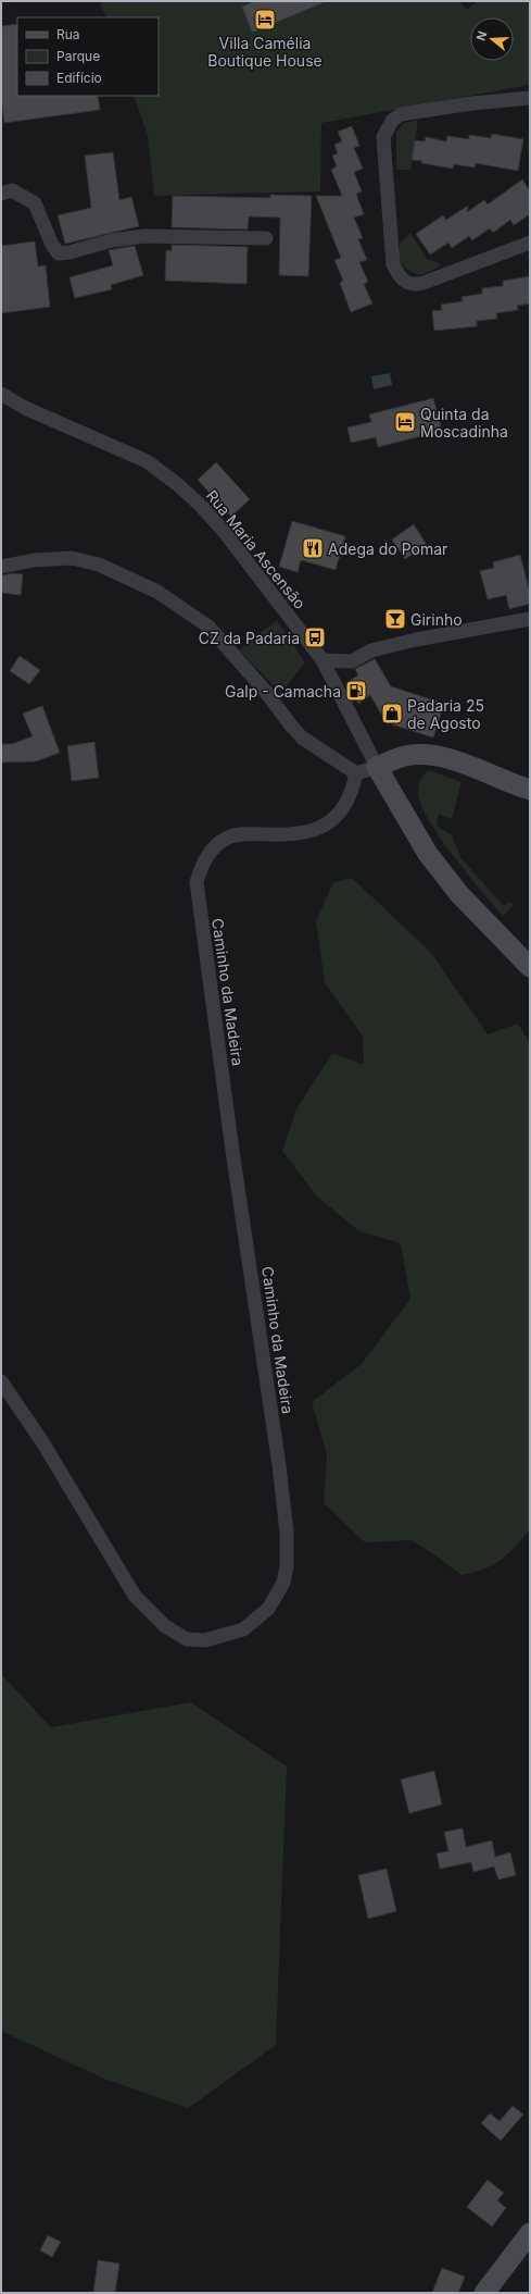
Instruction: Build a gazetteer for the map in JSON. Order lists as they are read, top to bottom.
{
  "streets": {
    "street": ["Rua Maria Ascensão", "Caminho da Madeira"]
  },
  "places": {
    "hotel": ["Villa Camélia Boutique House", "Quinta da Moscadinha"],
    "restaurant": ["Adega do Pomar"],
    "bar": ["Girinho"],
    "bus stop": ["CZ da Padaria"],
    "fuel station": ["Galp - Camacha"],
    "shop": ["Padaria 25 de Agosto"]
  },
  "legend": ["Rua", "Parque", "Edifício"],
  "north": "left"
}
